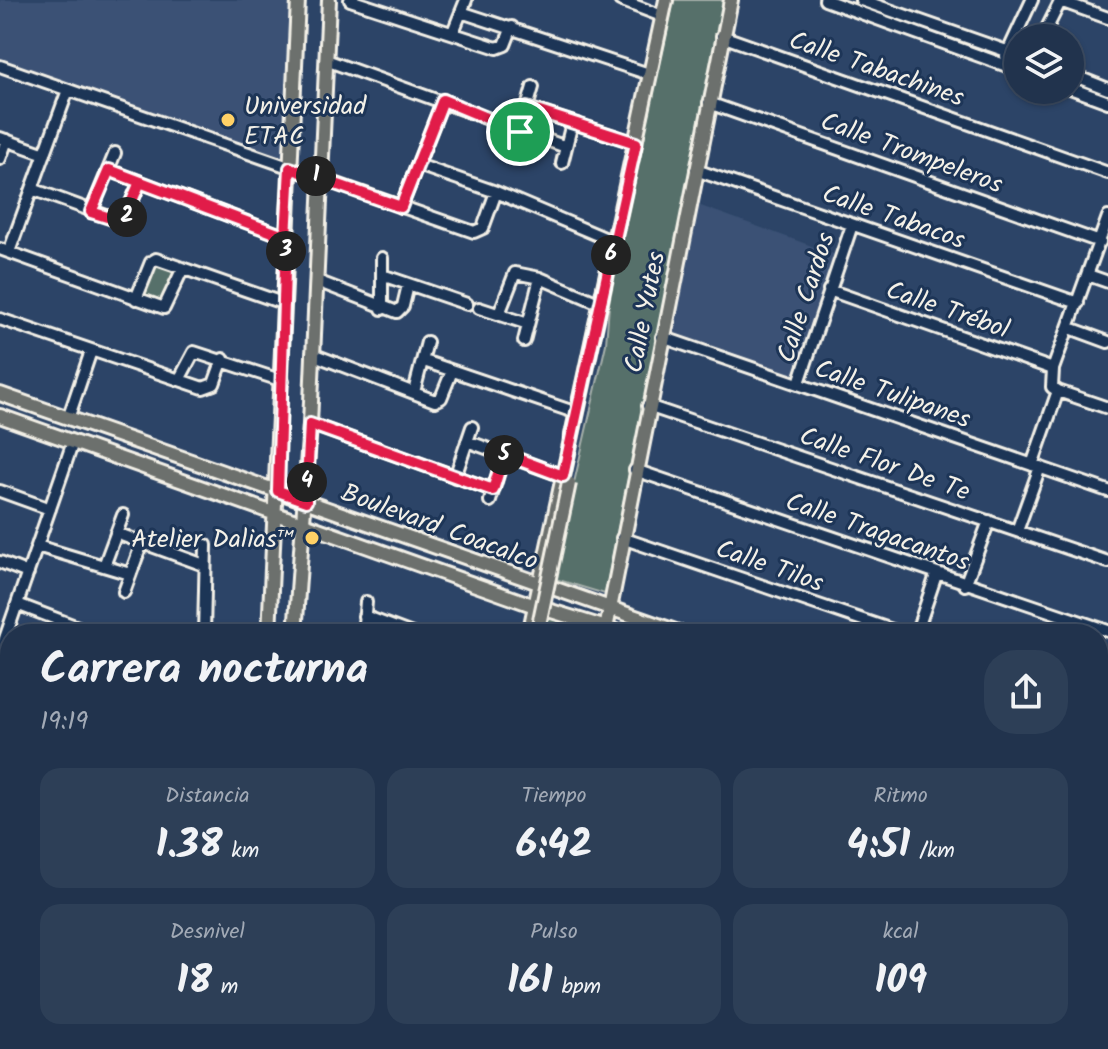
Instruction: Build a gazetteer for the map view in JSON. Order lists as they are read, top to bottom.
{
  "streets": {
    "main road": ["Calle Yutes", "Boulevard Coacalco"],
    "street": [
      "Calle Tabachines",
      "Calle Trompeleros",
      "Calle Tabacos",
      "Calle Cardos",
      "Calle Trébol",
      "Calle Tulipanes",
      "Calle Flor De Te",
      "Calle Tragacantos",
      "Calle Tilos"
    ]
  },
  "crossings": [
    ["Calle Tabachines", "Calle Yutes"],
    ["Calle Trompeleros", "Calle Yutes"],
    ["Calle Tabacos", "Calle Cardos"],
    ["Calle Tabacos", "Calle Yutes"],
    ["Calle Cardos", "Calle Trébol"],
    ["Calle Cardos", "Calle Tulipanes"],
    ["Calle Yutes", "Calle Tulipanes"],
    ["Calle Yutes", "Calle Flor De Te"],
    ["Calle Yutes", "Boulevard Coacalco"],
    ["Calle Yutes", "Calle Tragacantos"],
    ["Calle Yutes", "Calle Tilos"]
  ],
  "places": ["Universidad ETAC", "Atelier Dalias™"],
  "page": {
    "pins": [
      "1",
      "2",
      "3",
      "6",
      "5",
      "4"
    ],
    "heading": ["Carrera nocturna", "19:19"],
    "stats": [
      ["Distancia", "1.38 km"],
      ["Tiempo", "6:42"],
      ["Ritmo", "4:51 /km"],
      ["Desnivel", "18 m"],
      ["Pulso", "161 bpm"],
      ["kcal", "109"]
    ]
  }
}
